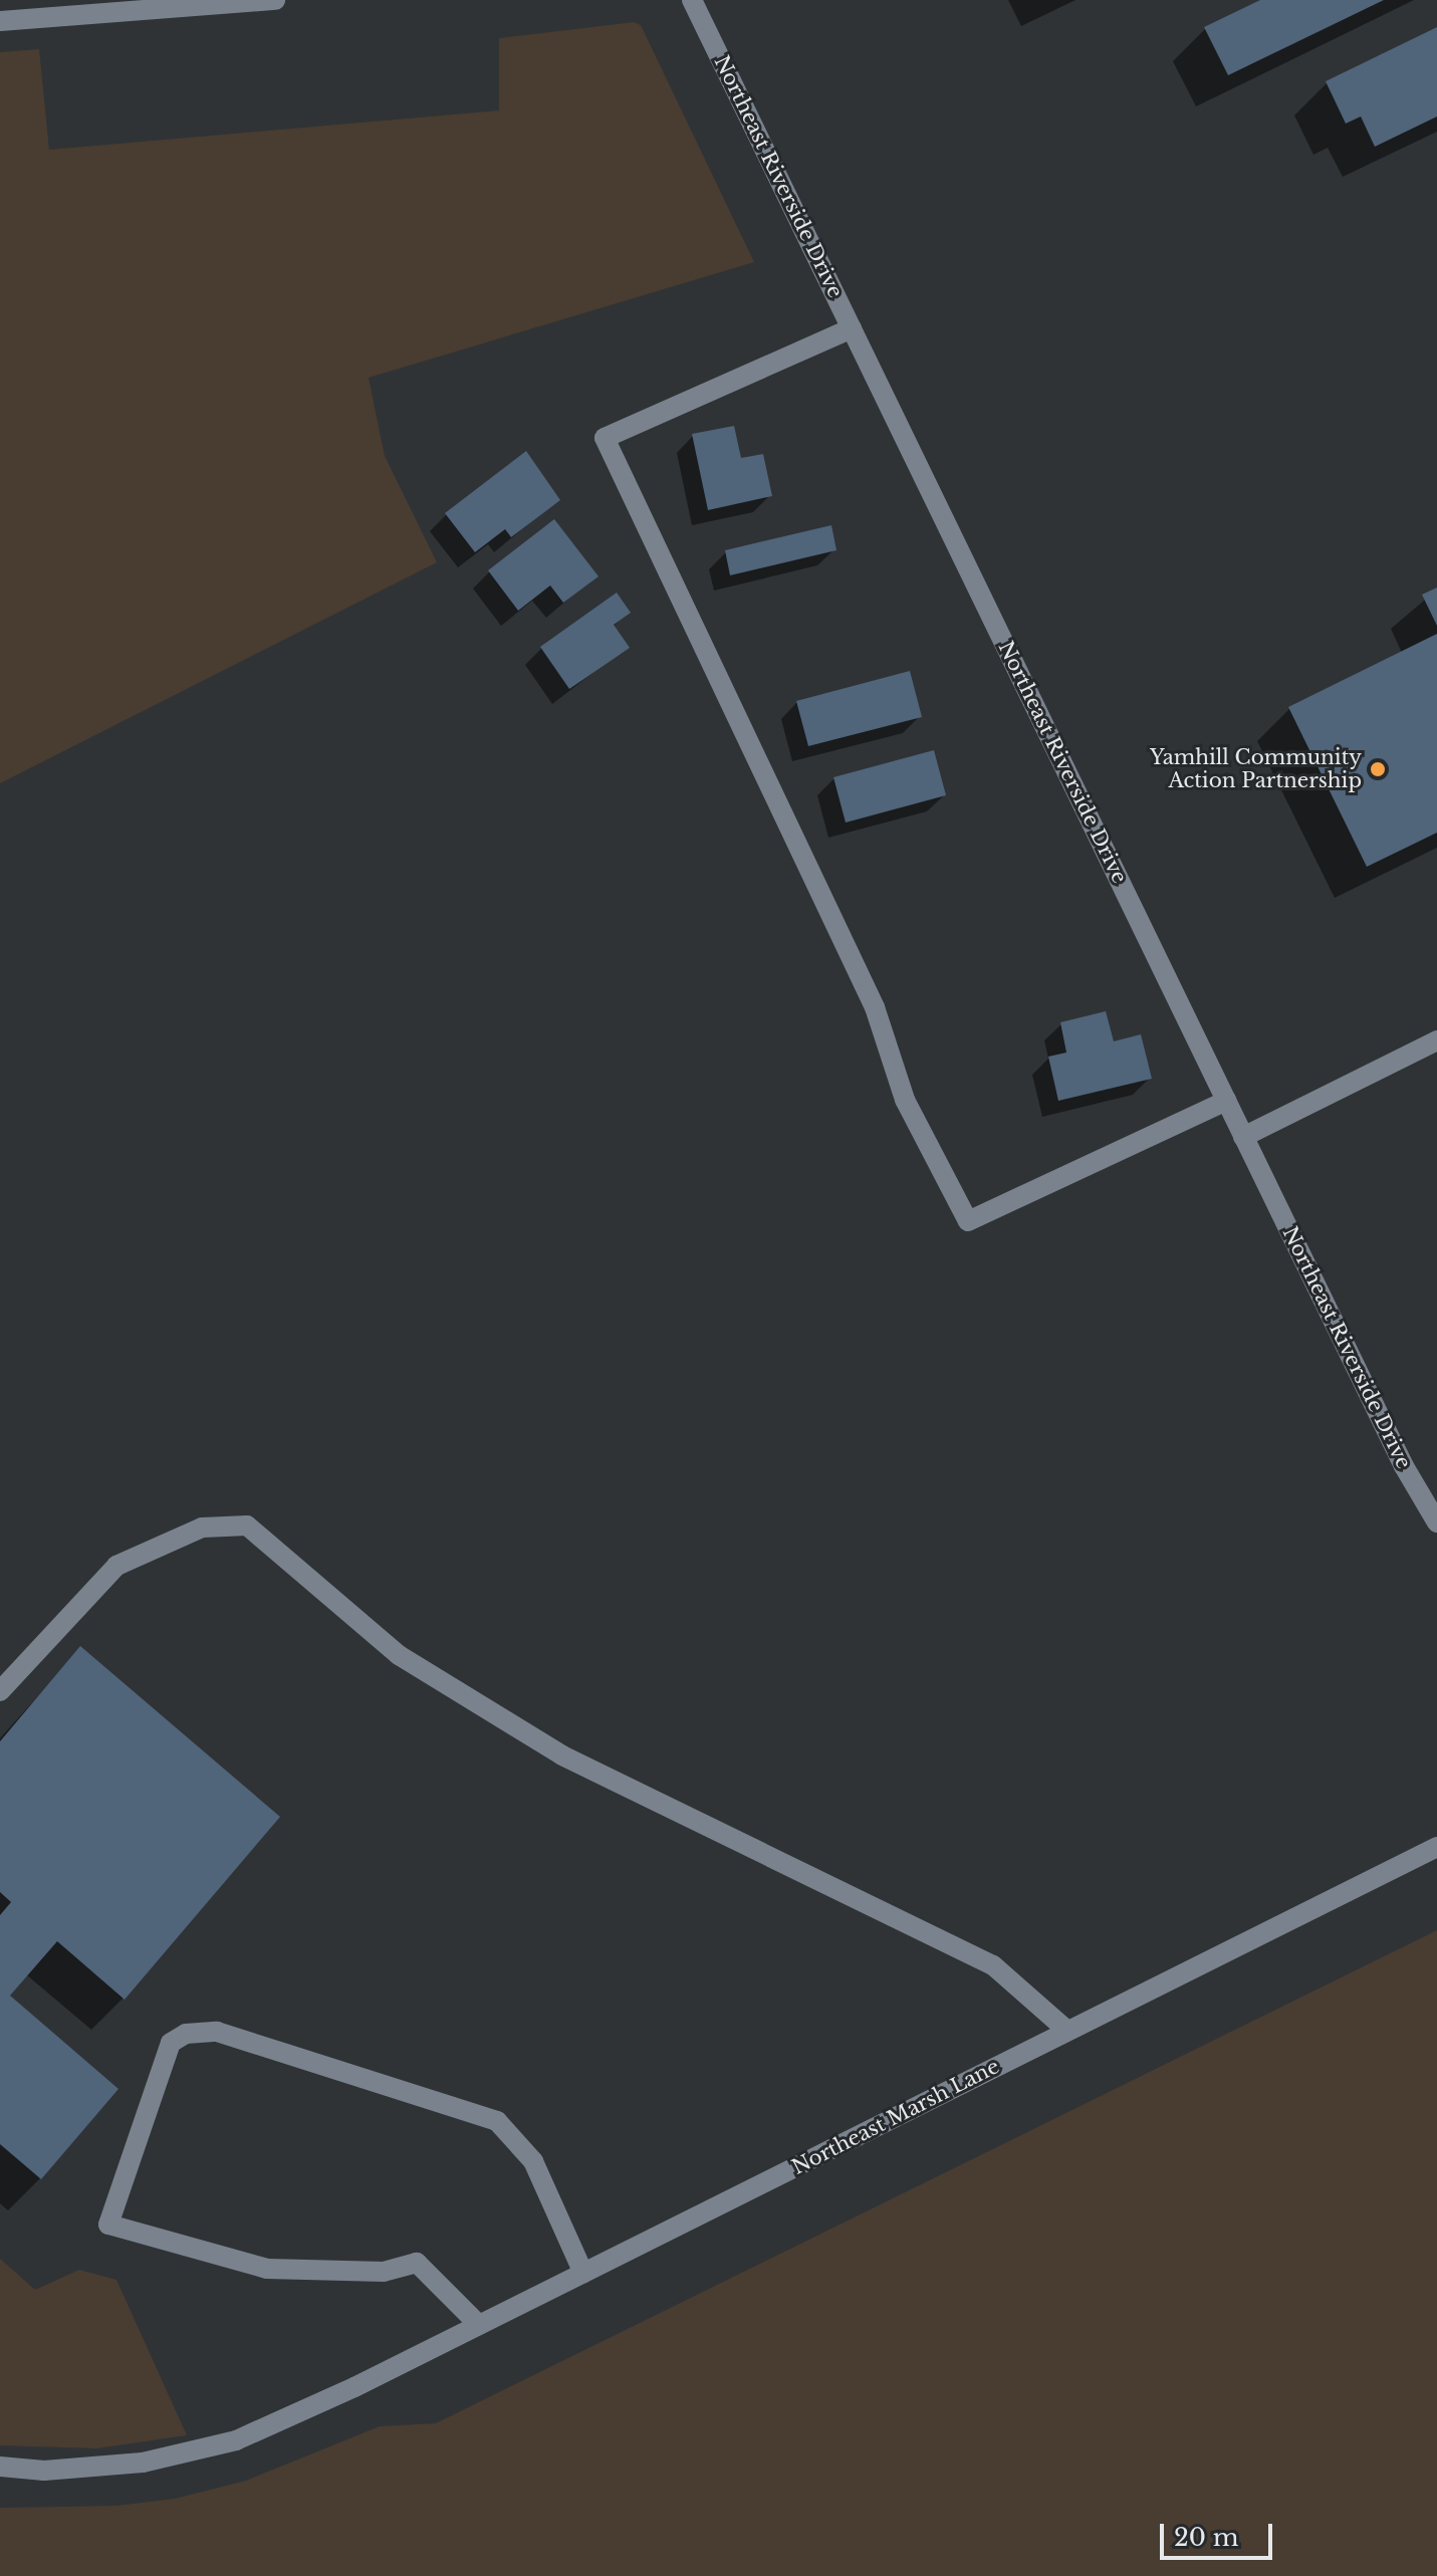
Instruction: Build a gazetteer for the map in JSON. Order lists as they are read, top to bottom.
{
  "streets": {
    "street": ["Northeast Riverside Drive", "Northeast Marsh Lane"]
  },
  "places": ["Yamhill Community Action Partnership"],
  "scale_bar": "20 m"
}
